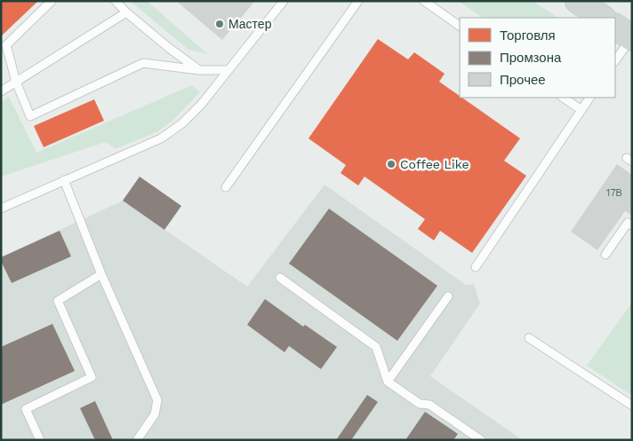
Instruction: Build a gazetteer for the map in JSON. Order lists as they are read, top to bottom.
{
  "places": ["Мастер", "Coffee Like"],
  "house_numbers": ["17В"],
  "legend": ["Торговля", "Промзона", "Прочее"]
}
